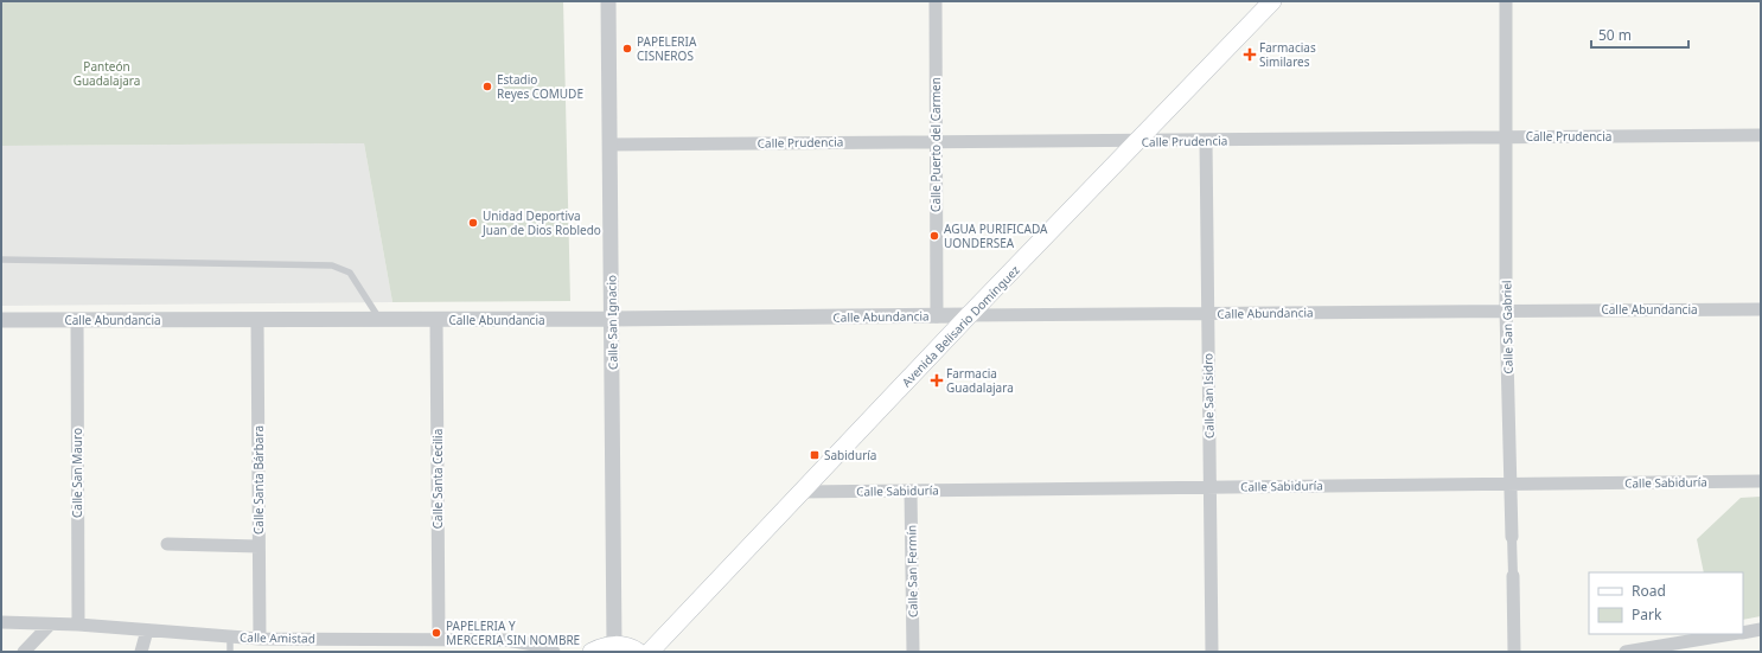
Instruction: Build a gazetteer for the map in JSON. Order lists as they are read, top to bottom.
{
  "streets": {
    "main road": ["Avenida Belisario Domínguez"],
    "street": [
      "Calle Prudencia",
      "Calle Puerto del Carmen",
      "Calle Abundancia",
      "Calle San Ignacio",
      "Calle San Gabriel",
      "Calle San Isidro",
      "Calle San Mauro",
      "Calle Santa Cecilia",
      "Calle Santa Bárbara",
      "Calle Sabiduría",
      "Calle San Fermín",
      "Calle Amistad"
    ]
  },
  "crossings": [
    ["Calle Prudencia", "Calle Puerto del Carmen"],
    ["Calle Prudencia", "Calle San Ignacio"],
    ["Calle Prudencia", "Avenida Belisario Domínguez"],
    ["Calle Prudencia", "Calle San Gabriel"],
    ["Calle Prudencia", "Calle San Isidro"],
    ["Calle Puerto del Carmen", "Calle Abundancia"],
    ["Calle Abundancia", "Calle San Ignacio"],
    ["Calle Abundancia", "Avenida Belisario Domínguez"],
    ["Calle Abundancia", "Calle San Gabriel"],
    ["Calle Abundancia", "Calle San Isidro"],
    ["Calle Abundancia", "Calle San Mauro"],
    ["Calle Abundancia", "Calle Santa Cecilia"],
    ["Calle Abundancia", "Calle Santa Bárbara"],
    ["Avenida Belisario Domínguez", "Calle Sabiduría"],
    ["Calle San Gabriel", "Calle Sabiduría"],
    ["Calle San Isidro", "Calle Sabiduría"],
    ["Calle San Mauro", "Calle Amistad"],
    ["Calle Santa Cecilia", "Calle Amistad"],
    ["Calle Santa Bárbara", "Calle Amistad"],
    ["Calle Sabiduría", "Calle San Fermín"]
  ],
  "parks": ["Panteón Guadalajara"],
  "places": {
    "other": [
      "PAPELERIA CISNEROS",
      "Estadio Reyes COMUDE",
      "Unidad Deportiva Juan de Dios Robledo",
      "AGUA PURIFICADA UONDERSEA",
      "PAPELERIA Y MERCERIA SIN NOMBRE"
    ],
    "health": ["Farmacias Similares", "Farmacia Guadalajara"],
    "transit": ["Sabiduría"]
  },
  "legend": ["Road", "Park"],
  "scale_bar": "50 m"
}
